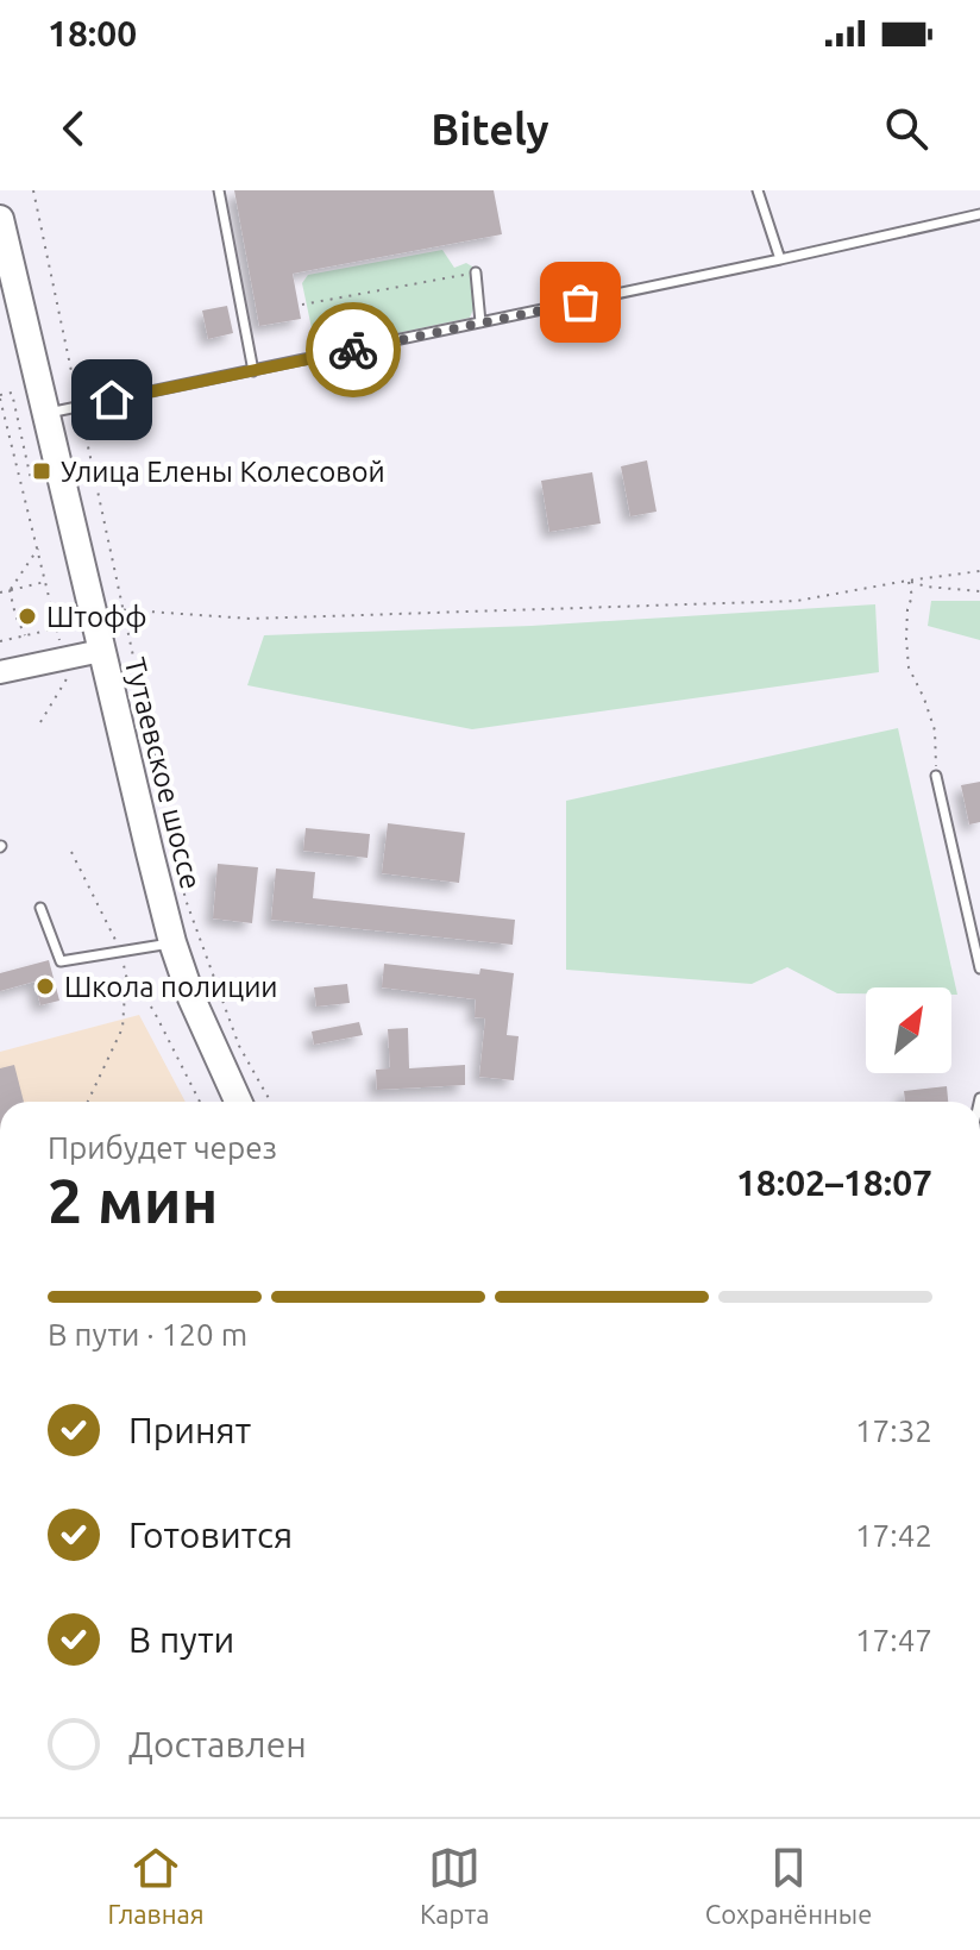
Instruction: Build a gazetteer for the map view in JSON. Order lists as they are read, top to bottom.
{
  "streets": {
    "main road": ["Тутаевское шоссе"]
  },
  "places": {
    "transit": ["Улица Елены Колесовой"],
    "other": ["Штофф", "Школа полиции"]
  },
  "north": "top right",
  "page": {
    "status": "18:00",
    "header": "Bitely",
    "heading": ["2 мин", "Прибудет через", "18:02–18:07"],
    "bar": "В пути · 120 m",
    "list": [
      ["Принят", "17:32"],
      ["Готовится", "17:42"],
      ["В пути", "17:47"],
      "Доставлен"
    ],
    "tabs": ["Главная", "Карта", "Сохранённые"]
  }
}
